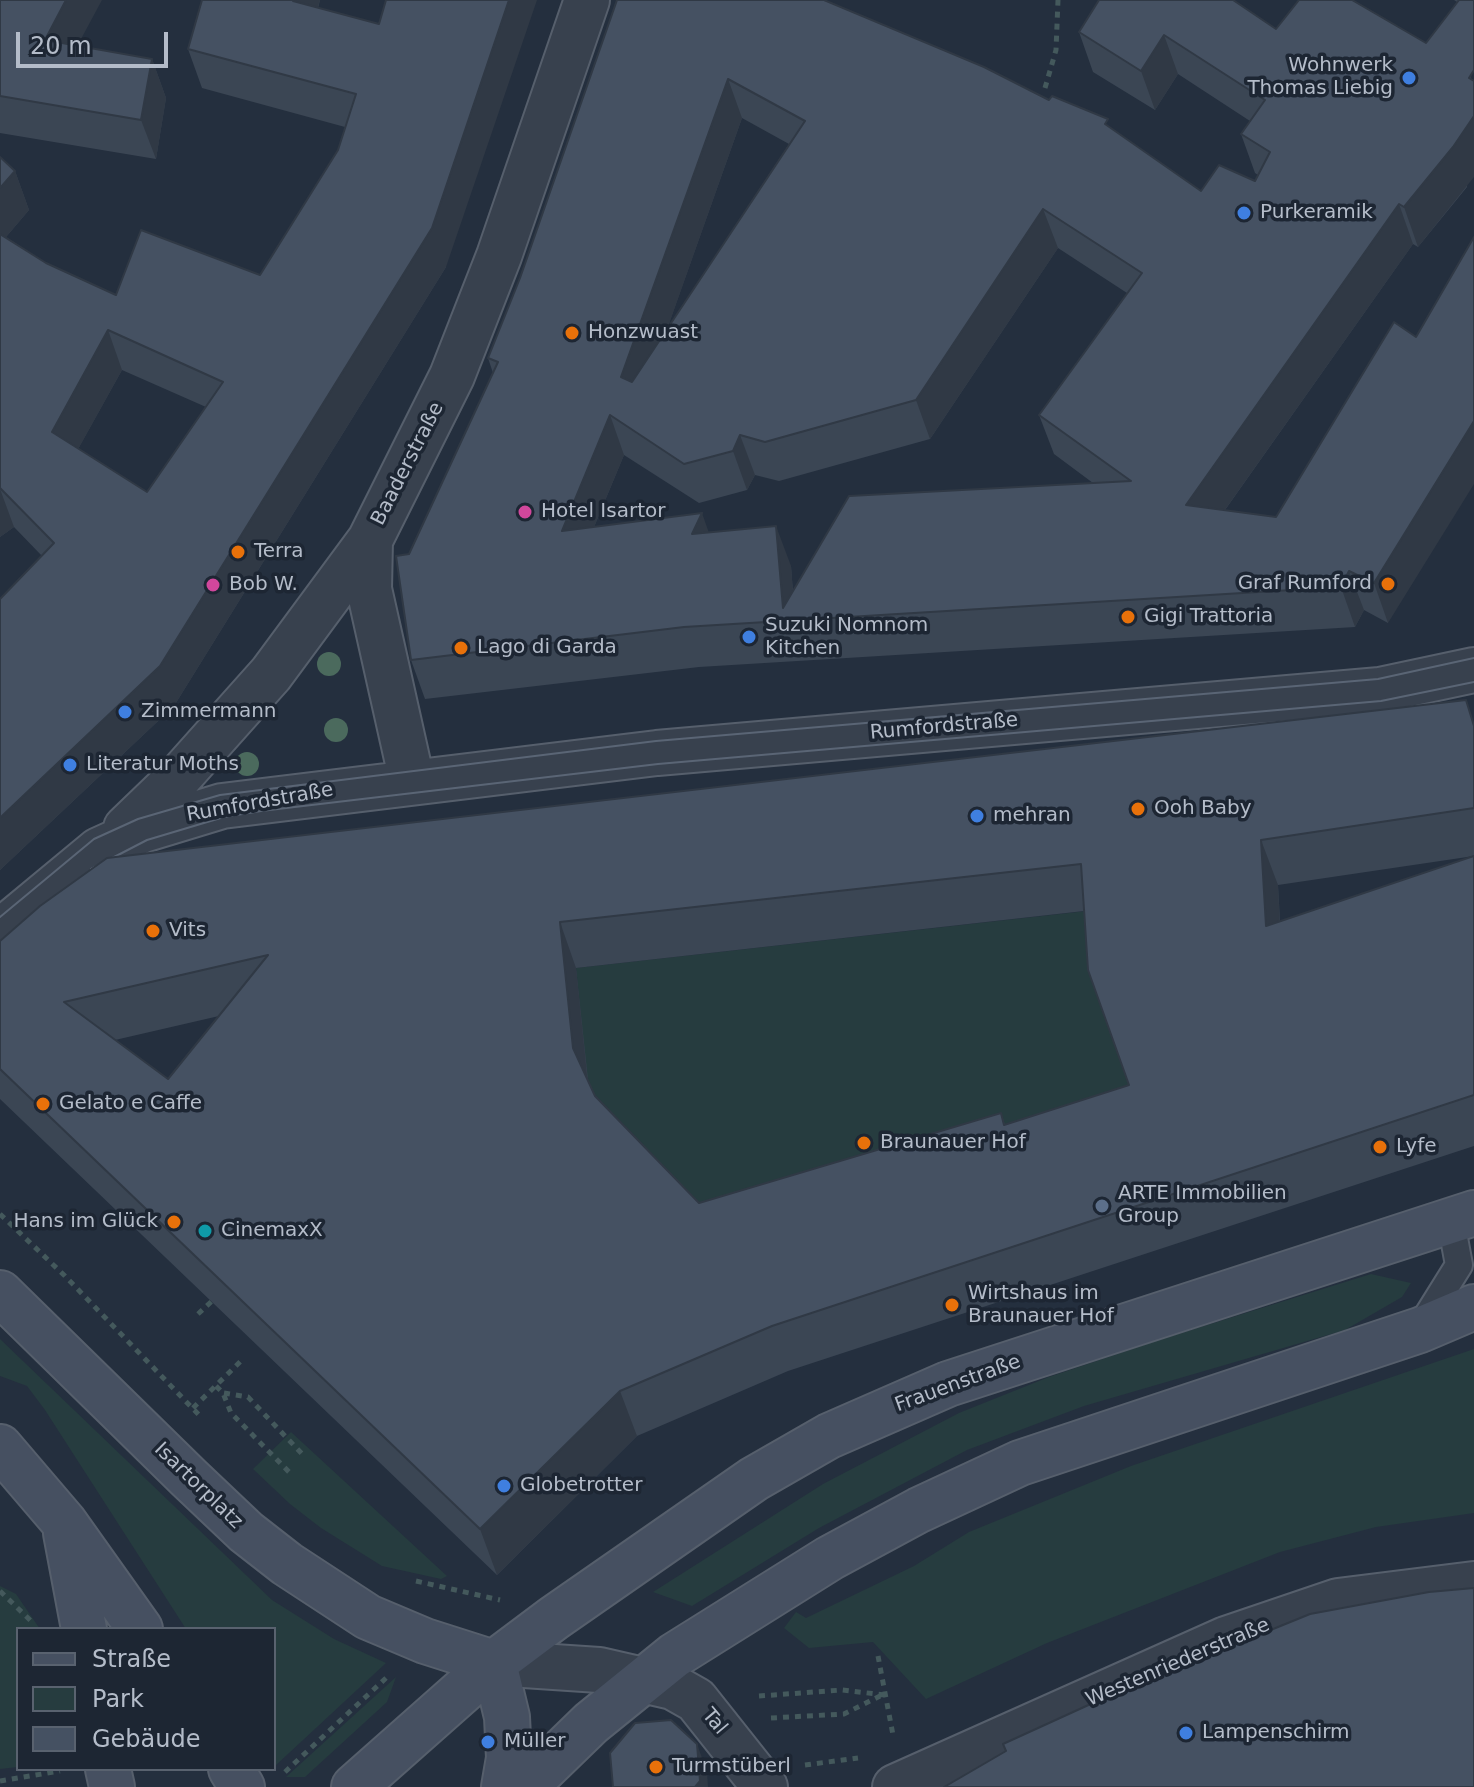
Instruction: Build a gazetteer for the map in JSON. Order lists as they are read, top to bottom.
{
  "streets": {
    "main road": ["Frauenstraße", "Isartorplatz"],
    "street": [
      "Baaderstraße",
      "Rumfordstraße",
      "Westenriederstraße",
      "Tal"
    ]
  },
  "crossings": [
    ["Baaderstraße", "Rumfordstraße"],
    ["Frauenstraße", "Isartorplatz"],
    ["Isartorplatz", "Tal"]
  ],
  "places": [
    "Wohnwerk Thomas Liebig",
    "Purkeramik",
    "Honzwuast",
    "Hotel Isartor",
    "Terra",
    "Graf Rumford",
    "Bob W.",
    "Gigi Trattoria",
    "Suzuki Nomnom Kitchen",
    "Lago di Garda",
    "Zimmermann",
    "Literatur Moths",
    "Ooh Baby",
    "mehran",
    "Vits",
    "Gelato e Caffe",
    "Braunauer Hof",
    "Lyfe",
    "ARTE Immobilien Group",
    "Hans im Glück",
    "CinemaxX",
    "Wirtshaus im Braunauer Hof",
    "Globetrotter",
    "Lampenschirm",
    "Müller",
    "Turmstüberl"
  ],
  "legend": ["Straße", "Park", "Gebäude"],
  "scale_bar": "20 m"
}
